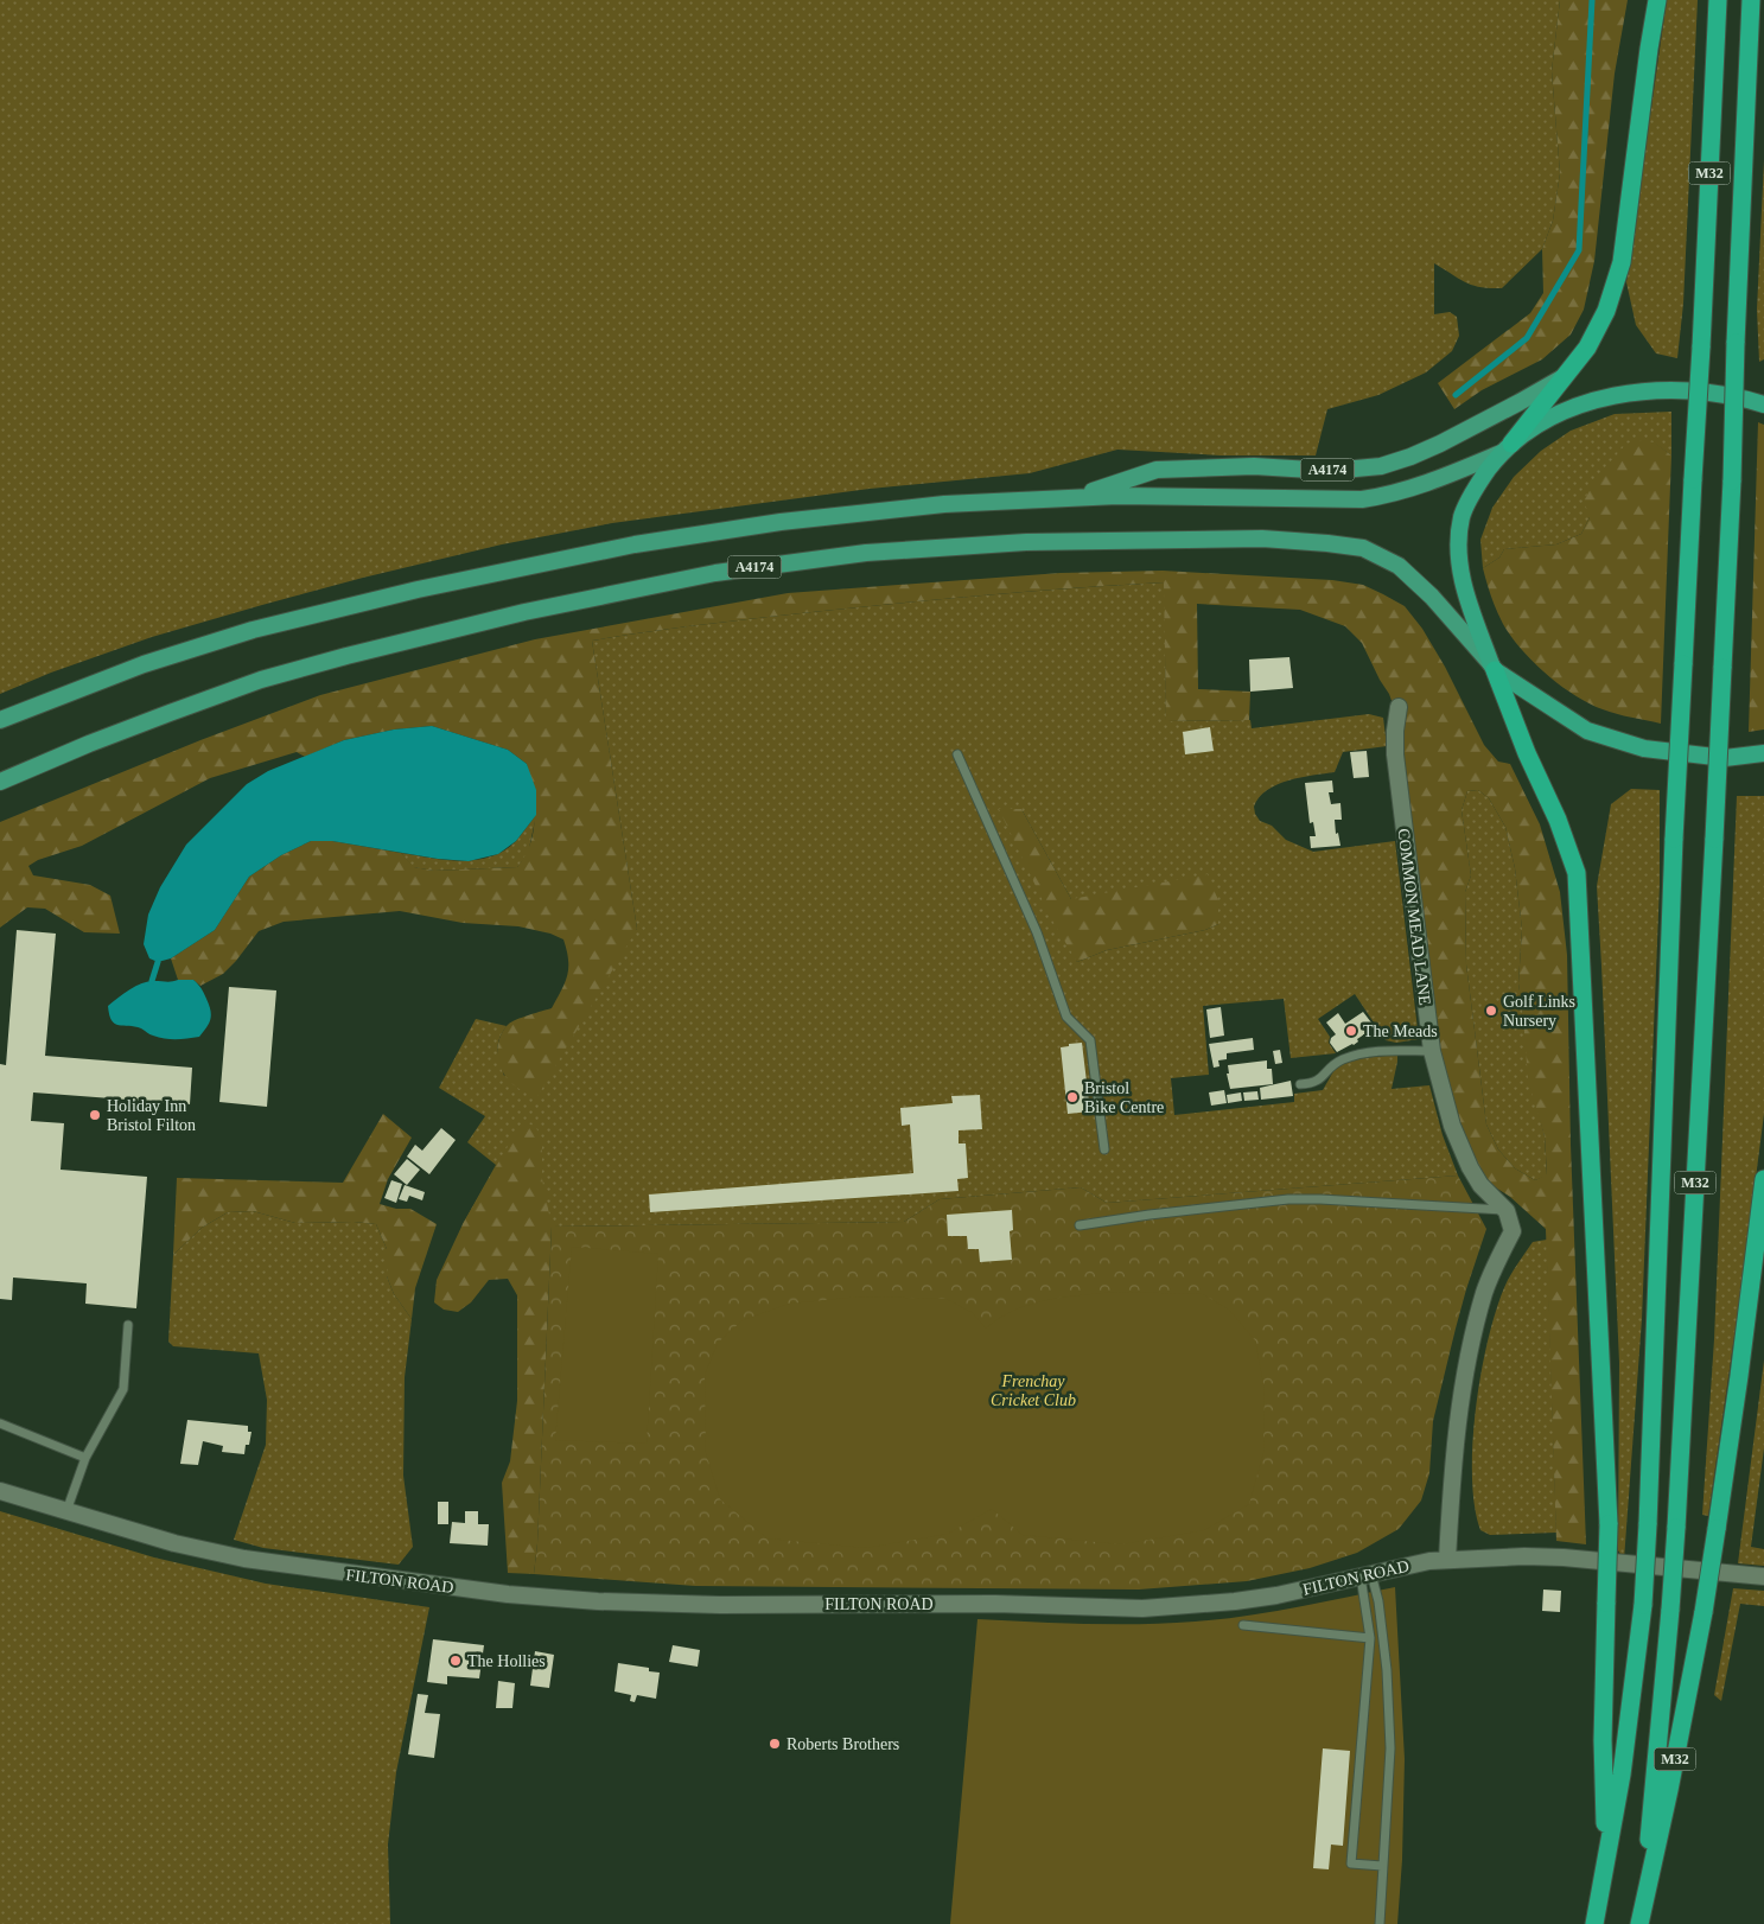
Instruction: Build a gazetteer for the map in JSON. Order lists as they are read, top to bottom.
{
  "streets": {
    "highway": ["M32"],
    "main road": ["A4174"],
    "street": ["COMMON MEAD LANE", "FILTON ROAD"]
  },
  "crossings": [
    ["M32", "A4174"]
  ],
  "parks": ["Frenchay Cricket Club"],
  "places": [
    "Golf Links Nursery",
    "The Meads",
    "Bristol Bike Centre",
    "Holiday Inn Bristol Filton",
    "The Hollies",
    "Roberts Brothers"
  ]
}
